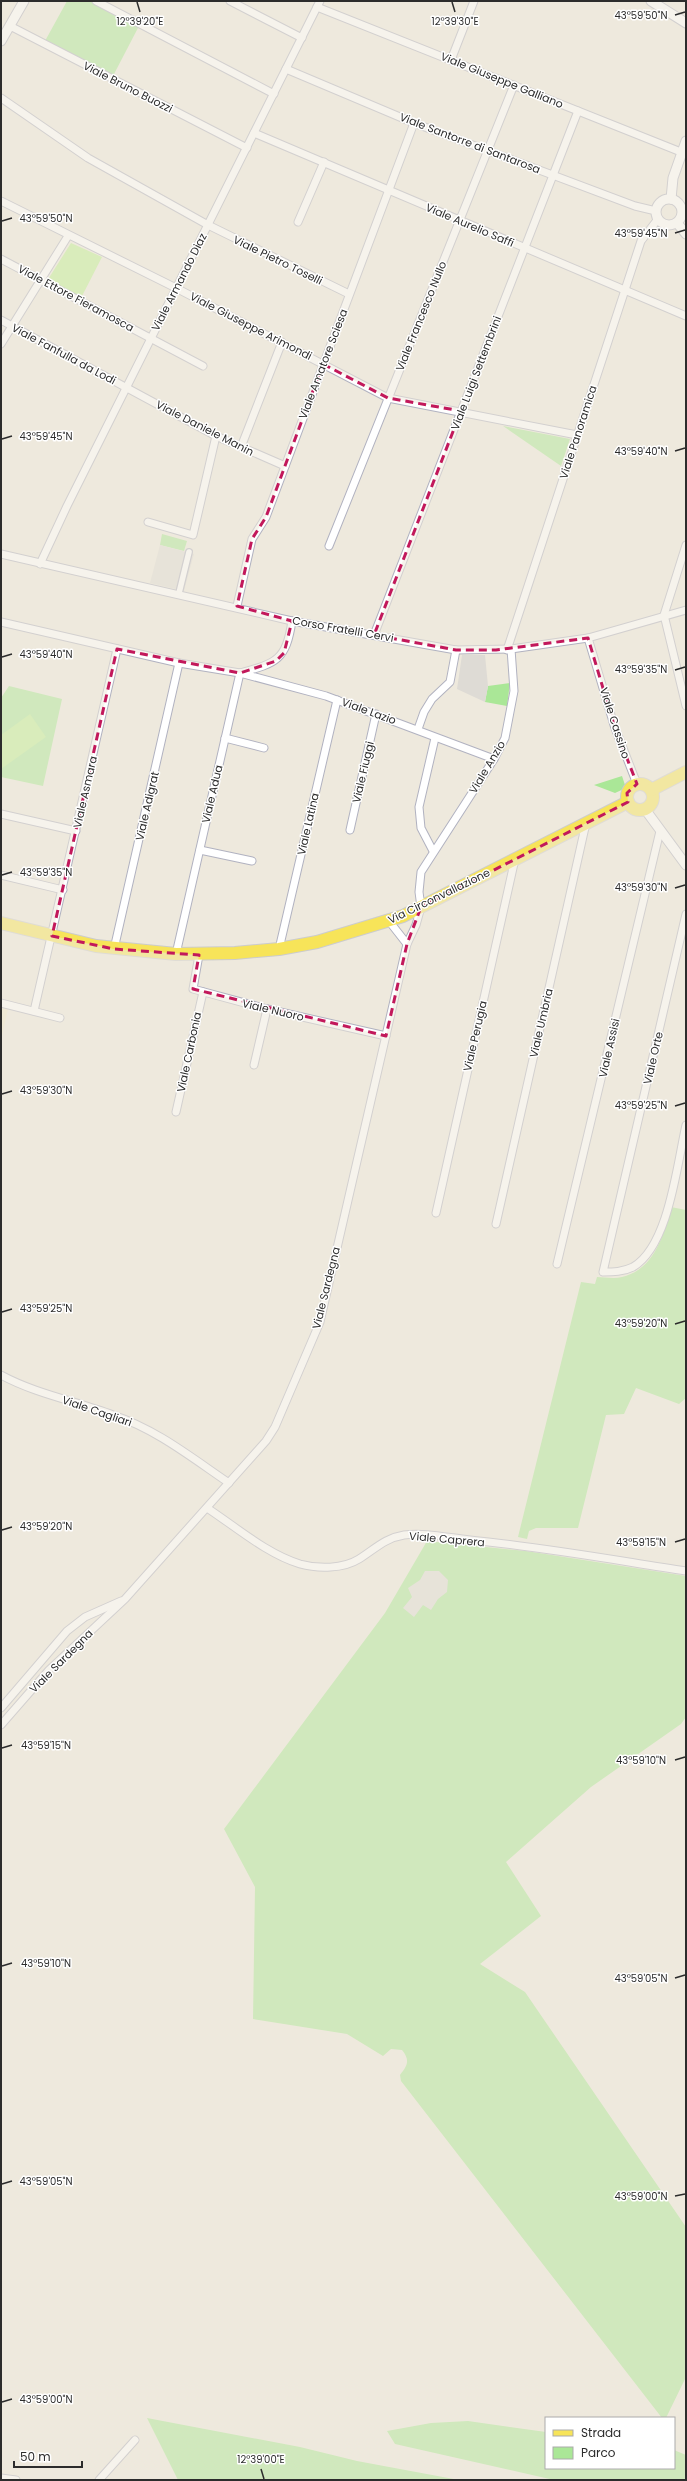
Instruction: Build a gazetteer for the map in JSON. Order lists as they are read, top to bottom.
{
  "streets": {
    "main road": ["Via Circonvallazione"],
    "street": [
      "Viale Giuseppe Galliano",
      "Viale Bruno Buozzi",
      "Viale Santorre di Santarosa",
      "Viale Aurelio Saffi",
      "Viale Pietro Toselli",
      "Viale Armando Diaz",
      "Viale Ettore Fieramosca",
      "Viale Francesco Nullo",
      "Viale Giuseppe Arimondi",
      "Viale Fanfulla da Lodi",
      "Viale Amatore Sciesa",
      "Viale Luigi Settembrini",
      "Viale Daniele Manin",
      "Viale Panoramica",
      "Corso Fratelli Cervi",
      "Viale Lazio",
      "Viale Cassino",
      "Viale Anzio",
      "Viale Fiuggi",
      "Viale Asmara",
      "Viale Adua",
      "Viale Adigrat",
      "Viale Latina",
      "Viale Nuoro",
      "Viale Umbria",
      "Viale Perugia",
      "Viale Assisi",
      "Viale Carbonia",
      "Viale Orte",
      "Viale Sardegna",
      "Viale Cagliari",
      "Viale Caprera"
    ]
  },
  "crossings": [
    ["Viale Giuseppe Galliano", "Viale Armando Diaz"],
    ["Viale Giuseppe Galliano", "Viale Francesco Nullo"],
    ["Viale Giuseppe Galliano", "Viale Luigi Settembrini"],
    ["Viale Bruno Buozzi", "Viale Armando Diaz"],
    ["Viale Santorre di Santarosa", "Viale Armando Diaz"],
    ["Viale Santorre di Santarosa", "Viale Francesco Nullo"],
    ["Viale Santorre di Santarosa", "Viale Amatore Sciesa"],
    ["Viale Santorre di Santarosa", "Viale Luigi Settembrini"],
    ["Viale Santorre di Santarosa", "Viale Panoramica"],
    ["Viale Aurelio Saffi", "Viale Armando Diaz"],
    ["Viale Aurelio Saffi", "Viale Francesco Nullo"],
    ["Viale Aurelio Saffi", "Viale Amatore Sciesa"],
    ["Viale Aurelio Saffi", "Viale Luigi Settembrini"],
    ["Viale Aurelio Saffi", "Viale Panoramica"],
    ["Viale Pietro Toselli", "Viale Armando Diaz"],
    ["Viale Pietro Toselli", "Viale Amatore Sciesa"],
    ["Viale Armando Diaz", "Viale Ettore Fieramosca"],
    ["Viale Armando Diaz", "Viale Giuseppe Arimondi"],
    ["Viale Armando Diaz", "Viale Fanfulla da Lodi"],
    ["Viale Armando Diaz", "Viale Daniele Manin"],
    ["Viale Armando Diaz", "Corso Fratelli Cervi"],
    ["Viale Francesco Nullo", "Viale Giuseppe Arimondi"],
    ["Viale Giuseppe Arimondi", "Viale Amatore Sciesa"],
    ["Viale Giuseppe Arimondi", "Viale Luigi Settembrini"],
    ["Viale Giuseppe Arimondi", "Viale Panoramica"],
    ["Viale Fanfulla da Lodi", "Viale Daniele Manin"],
    ["Viale Amatore Sciesa", "Viale Daniele Manin"],
    ["Viale Amatore Sciesa", "Corso Fratelli Cervi"],
    ["Viale Luigi Settembrini", "Corso Fratelli Cervi"],
    ["Viale Panoramica", "Corso Fratelli Cervi"],
    ["Viale Panoramica", "Viale Anzio"],
    ["Corso Fratelli Cervi", "Viale Lazio"],
    ["Corso Fratelli Cervi", "Viale Cassino"],
    ["Corso Fratelli Cervi", "Viale Anzio"],
    ["Viale Lazio", "Viale Anzio"],
    ["Viale Lazio", "Viale Fiuggi"],
    ["Viale Lazio", "Viale Asmara"],
    ["Viale Lazio", "Viale Adua"],
    ["Viale Lazio", "Viale Adigrat"],
    ["Viale Lazio", "Viale Latina"],
    ["Viale Cassino", "Via Circonvallazione"],
    ["Viale Anzio", "Via Circonvallazione"],
    ["Viale Anzio", "Viale Sardegna"],
    ["Viale Asmara", "Via Circonvallazione"],
    ["Viale Adua", "Via Circonvallazione"],
    ["Viale Adigrat", "Via Circonvallazione"],
    ["Viale Latina", "Via Circonvallazione"],
    ["Via Circonvallazione", "Viale Umbria"],
    ["Via Circonvallazione", "Viale Perugia"],
    ["Via Circonvallazione", "Viale Sardegna"],
    ["Viale Nuoro", "Viale Carbonia"],
    ["Viale Nuoro", "Viale Sardegna"],
    ["Viale Sardegna", "Viale Cagliari"],
    ["Viale Sardegna", "Viale Caprera"]
  ],
  "legend": ["Strada", "Parco"],
  "scale_bar": "50 m",
  "coordinates": [
    "43°59'50\"N",
    "12°39'20\"E",
    "12°39'30\"E",
    "43°59'45\"N",
    "43°59'40\"N",
    "43°59'35\"N",
    "43°59'30\"N",
    "43°59'25\"N",
    "43°59'20\"N",
    "43°59'15\"N",
    "43°59'10\"N",
    "43°59'05\"N",
    "43°59'00\"N",
    "12°39'00\"E"
  ]
}
